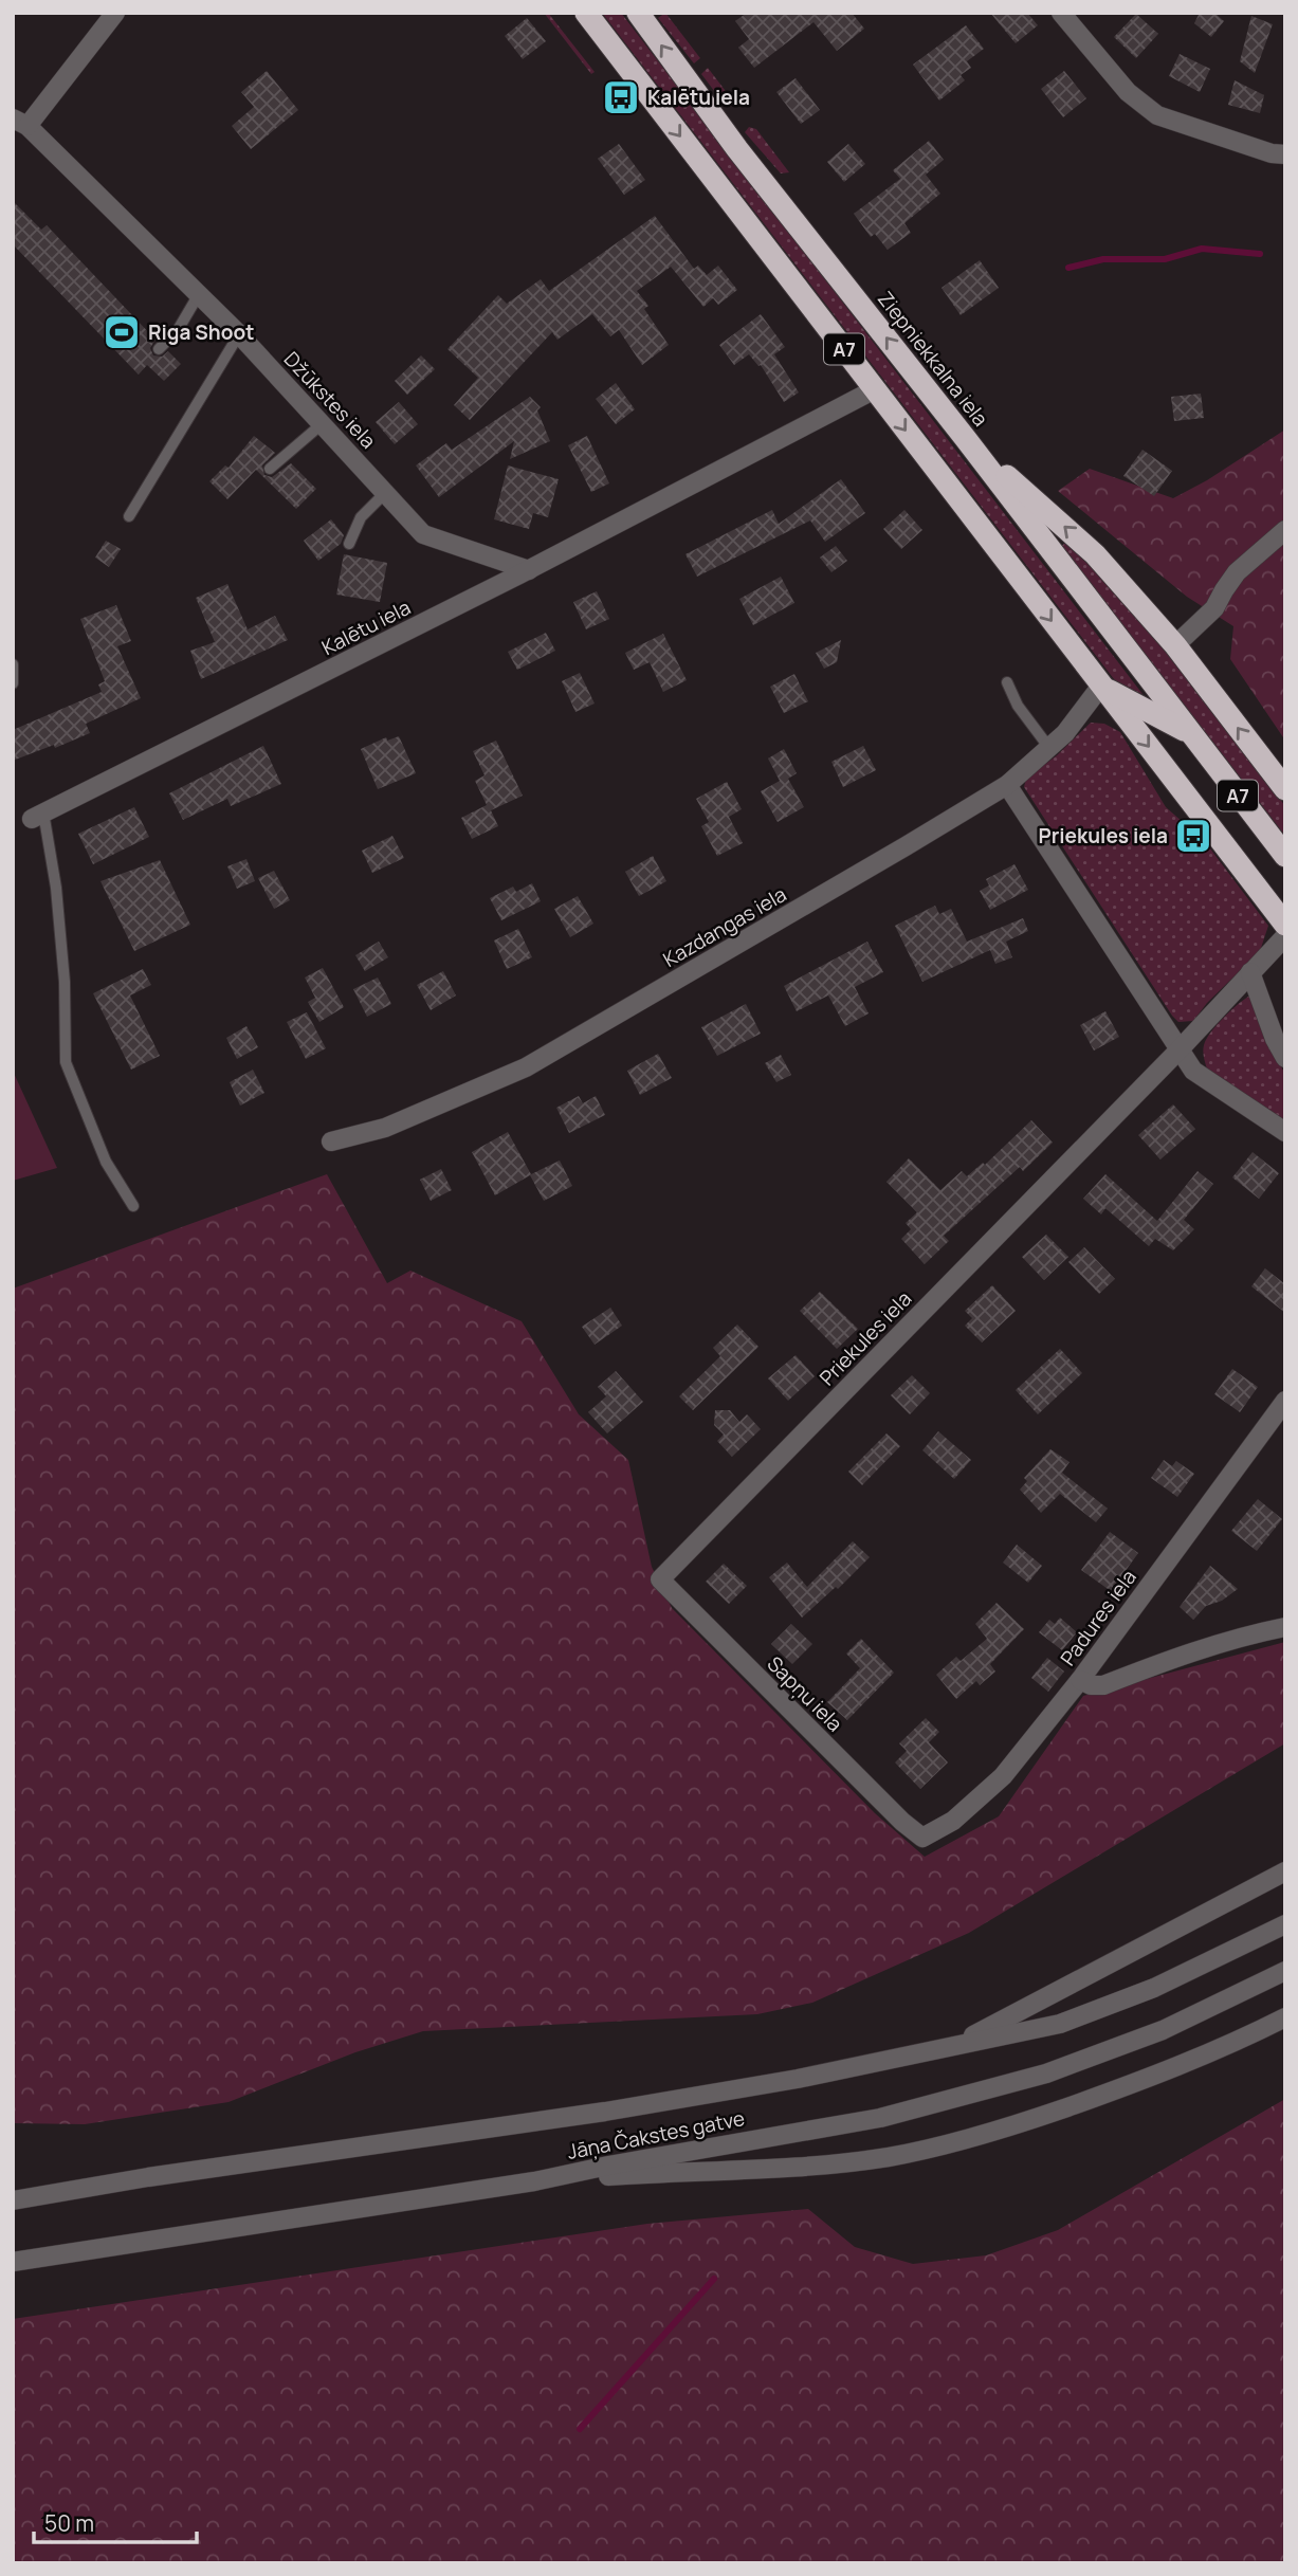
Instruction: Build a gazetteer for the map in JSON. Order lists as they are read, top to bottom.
{
  "streets": {
    "highway": ["A7", "Ziepniekkalna iela"],
    "street": [
      "Džūkstes iela",
      "Kalētu iela",
      "Kazdangas iela",
      "Priekules iela",
      "Padures iela",
      "Sapņu iela",
      "Jāņa Čakstes gatve"
    ]
  },
  "crossings": [
    ["Ziepniekkalna iela", "Kalētu iela"],
    ["Ziepniekkalna iela", "Kazdangas iela"],
    ["Džūkstes iela", "Kalētu iela"],
    ["Priekules iela", "Sapņu iela"],
    ["Padures iela", "Sapņu iela"]
  ],
  "places": {
    "bus stop": ["Kalētu iela", "Priekules iela"],
    "sports": ["Riga Shoot"]
  },
  "scale_bar": "50 m"
}
